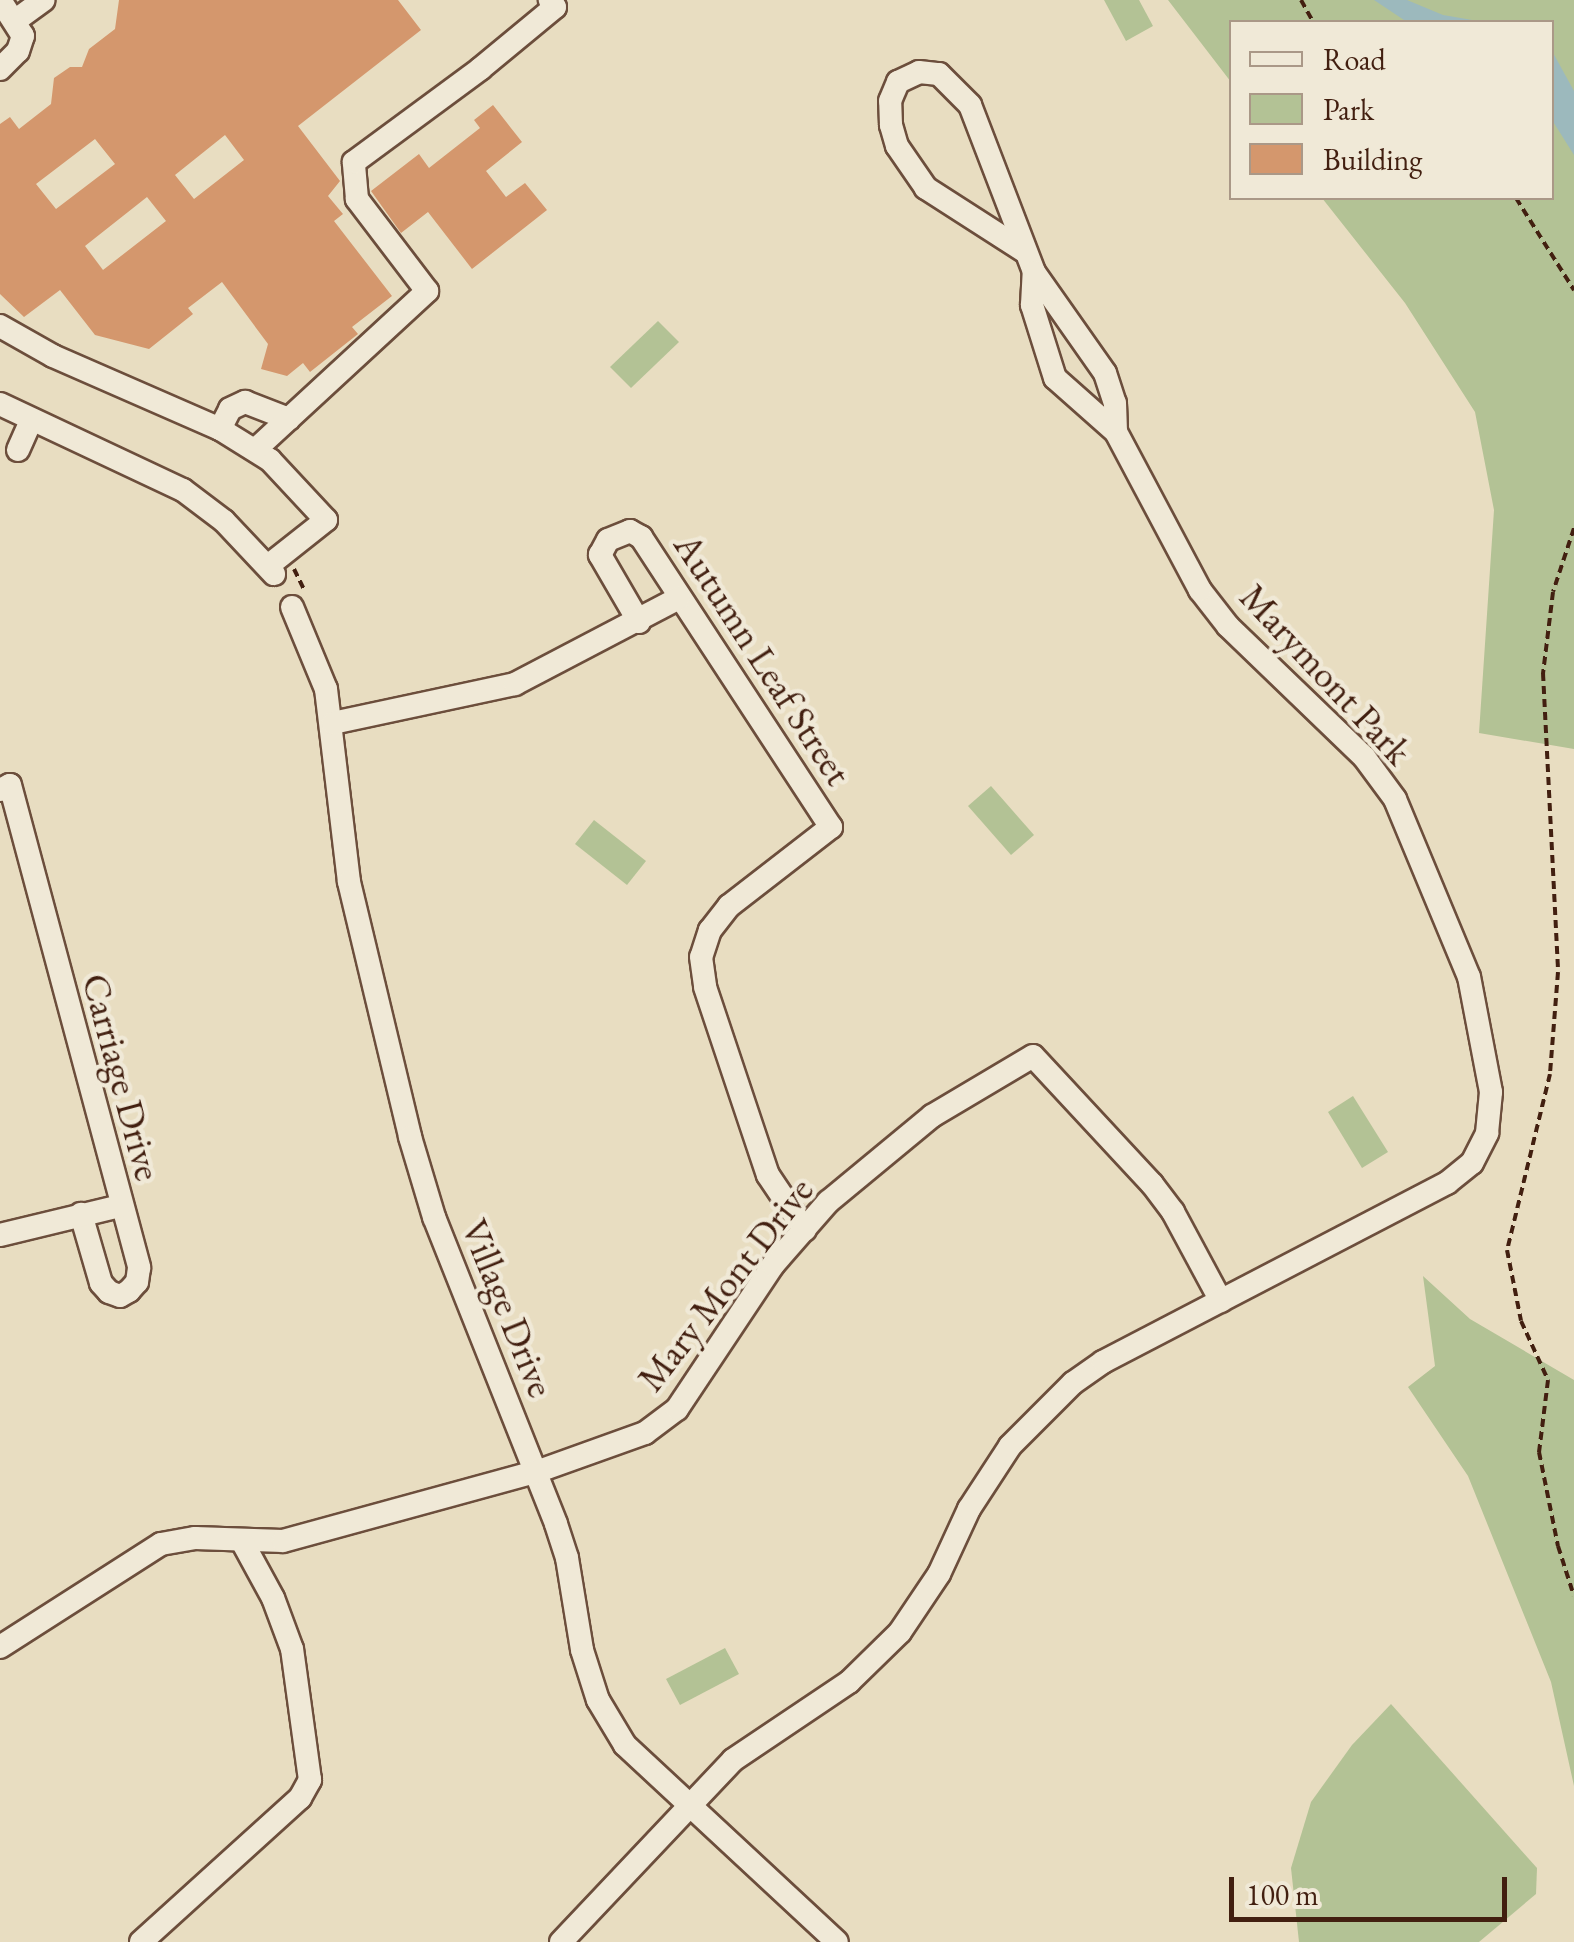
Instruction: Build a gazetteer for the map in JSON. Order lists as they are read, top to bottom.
{
  "streets": {
    "street": [
      "Autumn Leaf Street",
      "Marymont Park",
      "Carriage Drive",
      "Mary Mont Drive",
      "Village Drive"
    ]
  },
  "crossings": [
    ["Autumn Leaf Street", "Mary Mont Drive"],
    ["Marymont Park", "Mary Mont Drive"],
    ["Marymont Park", "Village Drive"],
    ["Mary Mont Drive", "Village Drive"]
  ],
  "legend": ["Road", "Park", "Building"],
  "scale_bar": "100 m"
}
